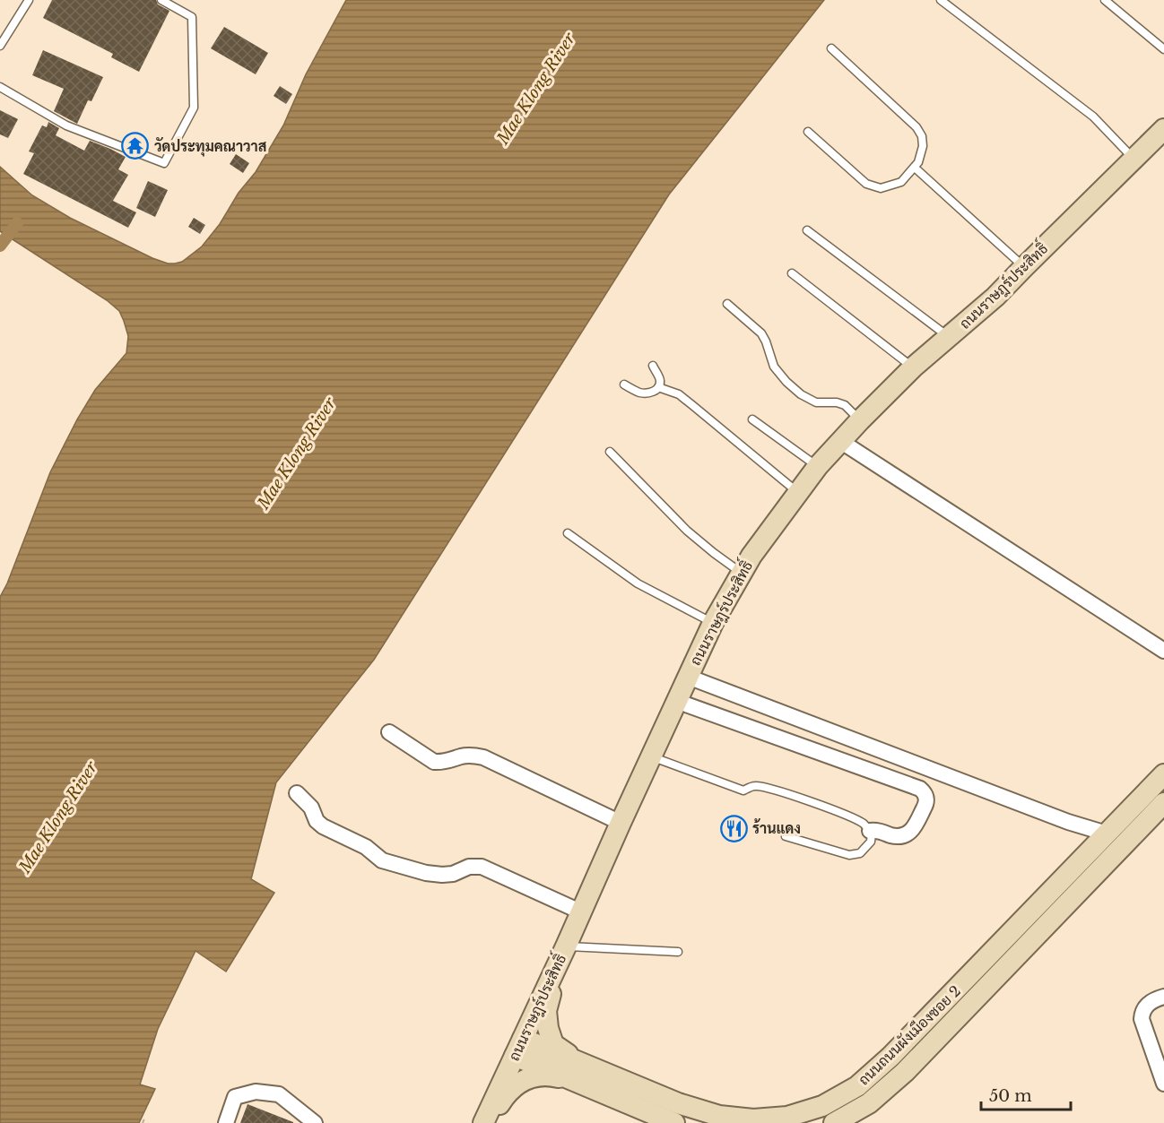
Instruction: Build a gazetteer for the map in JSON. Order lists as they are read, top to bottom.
{
  "streets": {
    "street": ["ถนนราษฎร์ประสิทธิ์", "ถนนถนนผังเมืองซอย 2"]
  },
  "crossings": [
    ["ถนนราษฎร์ประสิทธิ์", "ถนนถนนผังเมืองซอย 2"]
  ],
  "water": ["Mae Klong River"],
  "places": {
    "temple": ["วัดประทุมคณาวาส"],
    "restaurant": ["ร้านแดง"]
  },
  "scale_bar": "50 m"
}
